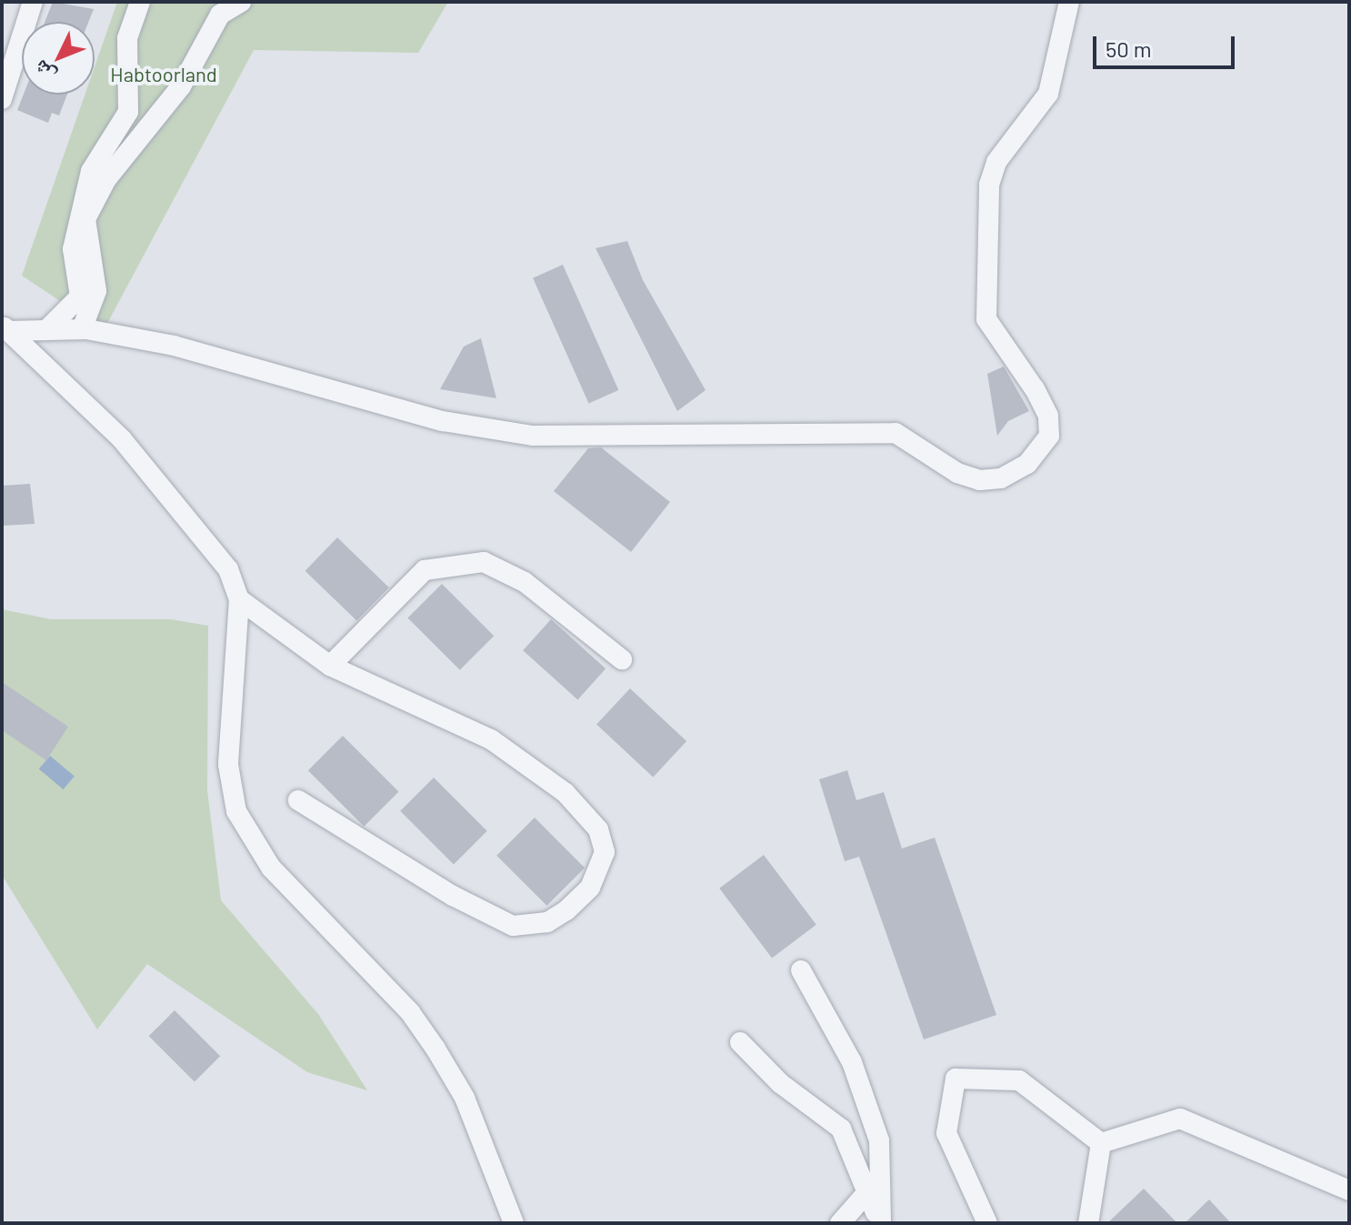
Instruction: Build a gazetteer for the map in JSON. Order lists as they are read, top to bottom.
{
  "parks": ["Habtoorland"],
  "scale_bar": "50 m",
  "north": "bottom left"
}
